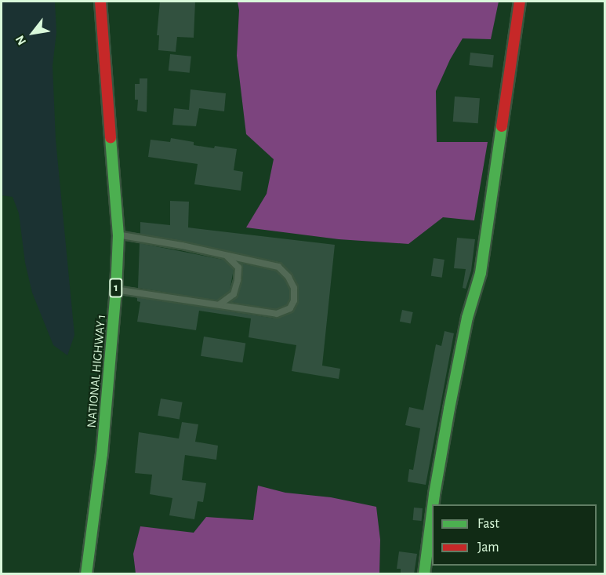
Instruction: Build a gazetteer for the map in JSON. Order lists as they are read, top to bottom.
{
  "streets": {
    "main road": ["1", "NATIONAL HIGHWAY 1"]
  },
  "legend": ["Fast", "Jam"],
  "north": "bottom left"
}
